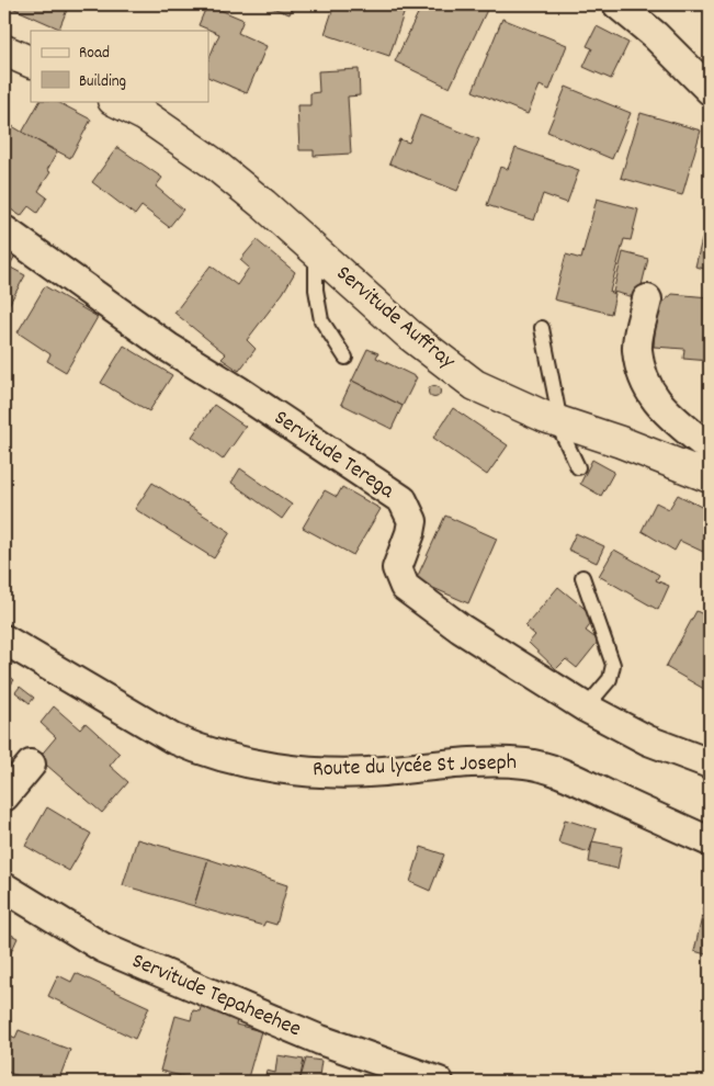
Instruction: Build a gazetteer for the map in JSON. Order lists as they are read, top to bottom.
{
  "streets": {
    "street": [
      "Servitude Auffray",
      "Servitude Terega",
      "Route du lycée St Joseph",
      "Servitude Tepaheehee"
    ]
  },
  "legend": ["Road", "Building"]
}
